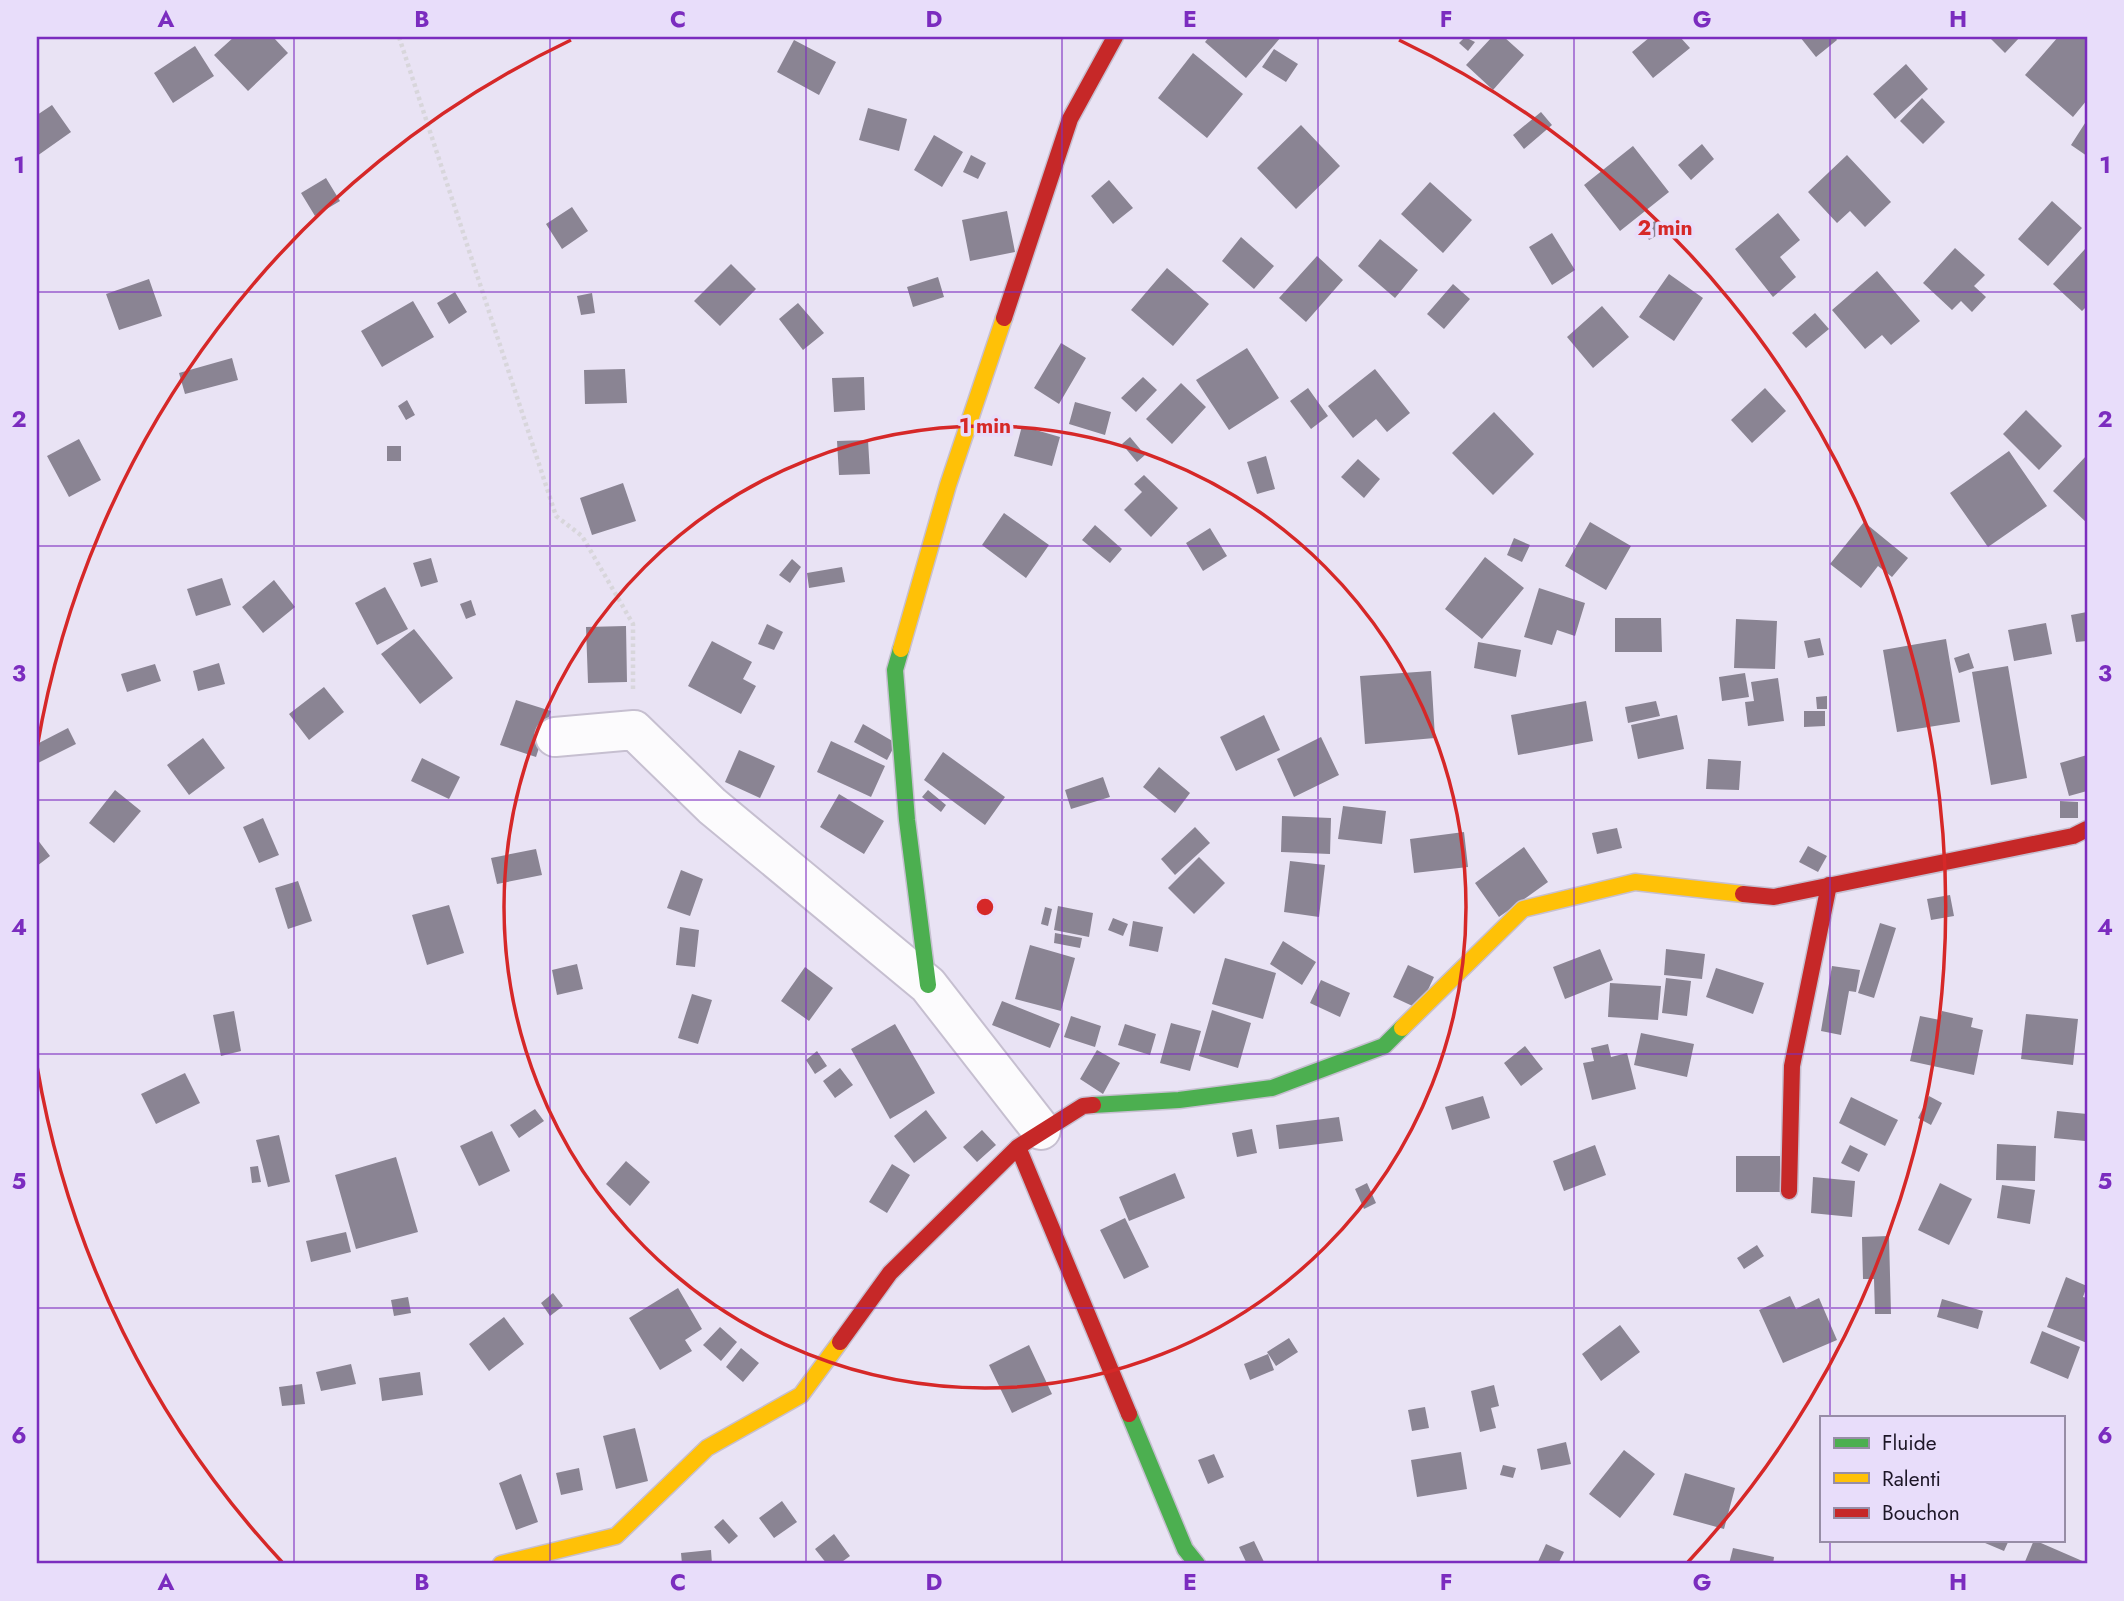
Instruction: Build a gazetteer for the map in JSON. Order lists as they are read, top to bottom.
{
  "legend": ["Fluide", "Ralenti", "Bouchon"],
  "grid": {
    "columns": [
      "A",
      "B",
      "C",
      "D",
      "E",
      "F",
      "G",
      "H"
    ],
    "rows": [
      "1",
      "2",
      "3",
      "4",
      "5",
      "6"
    ]
  },
  "rings": ["2 min", "1 min"]
}
